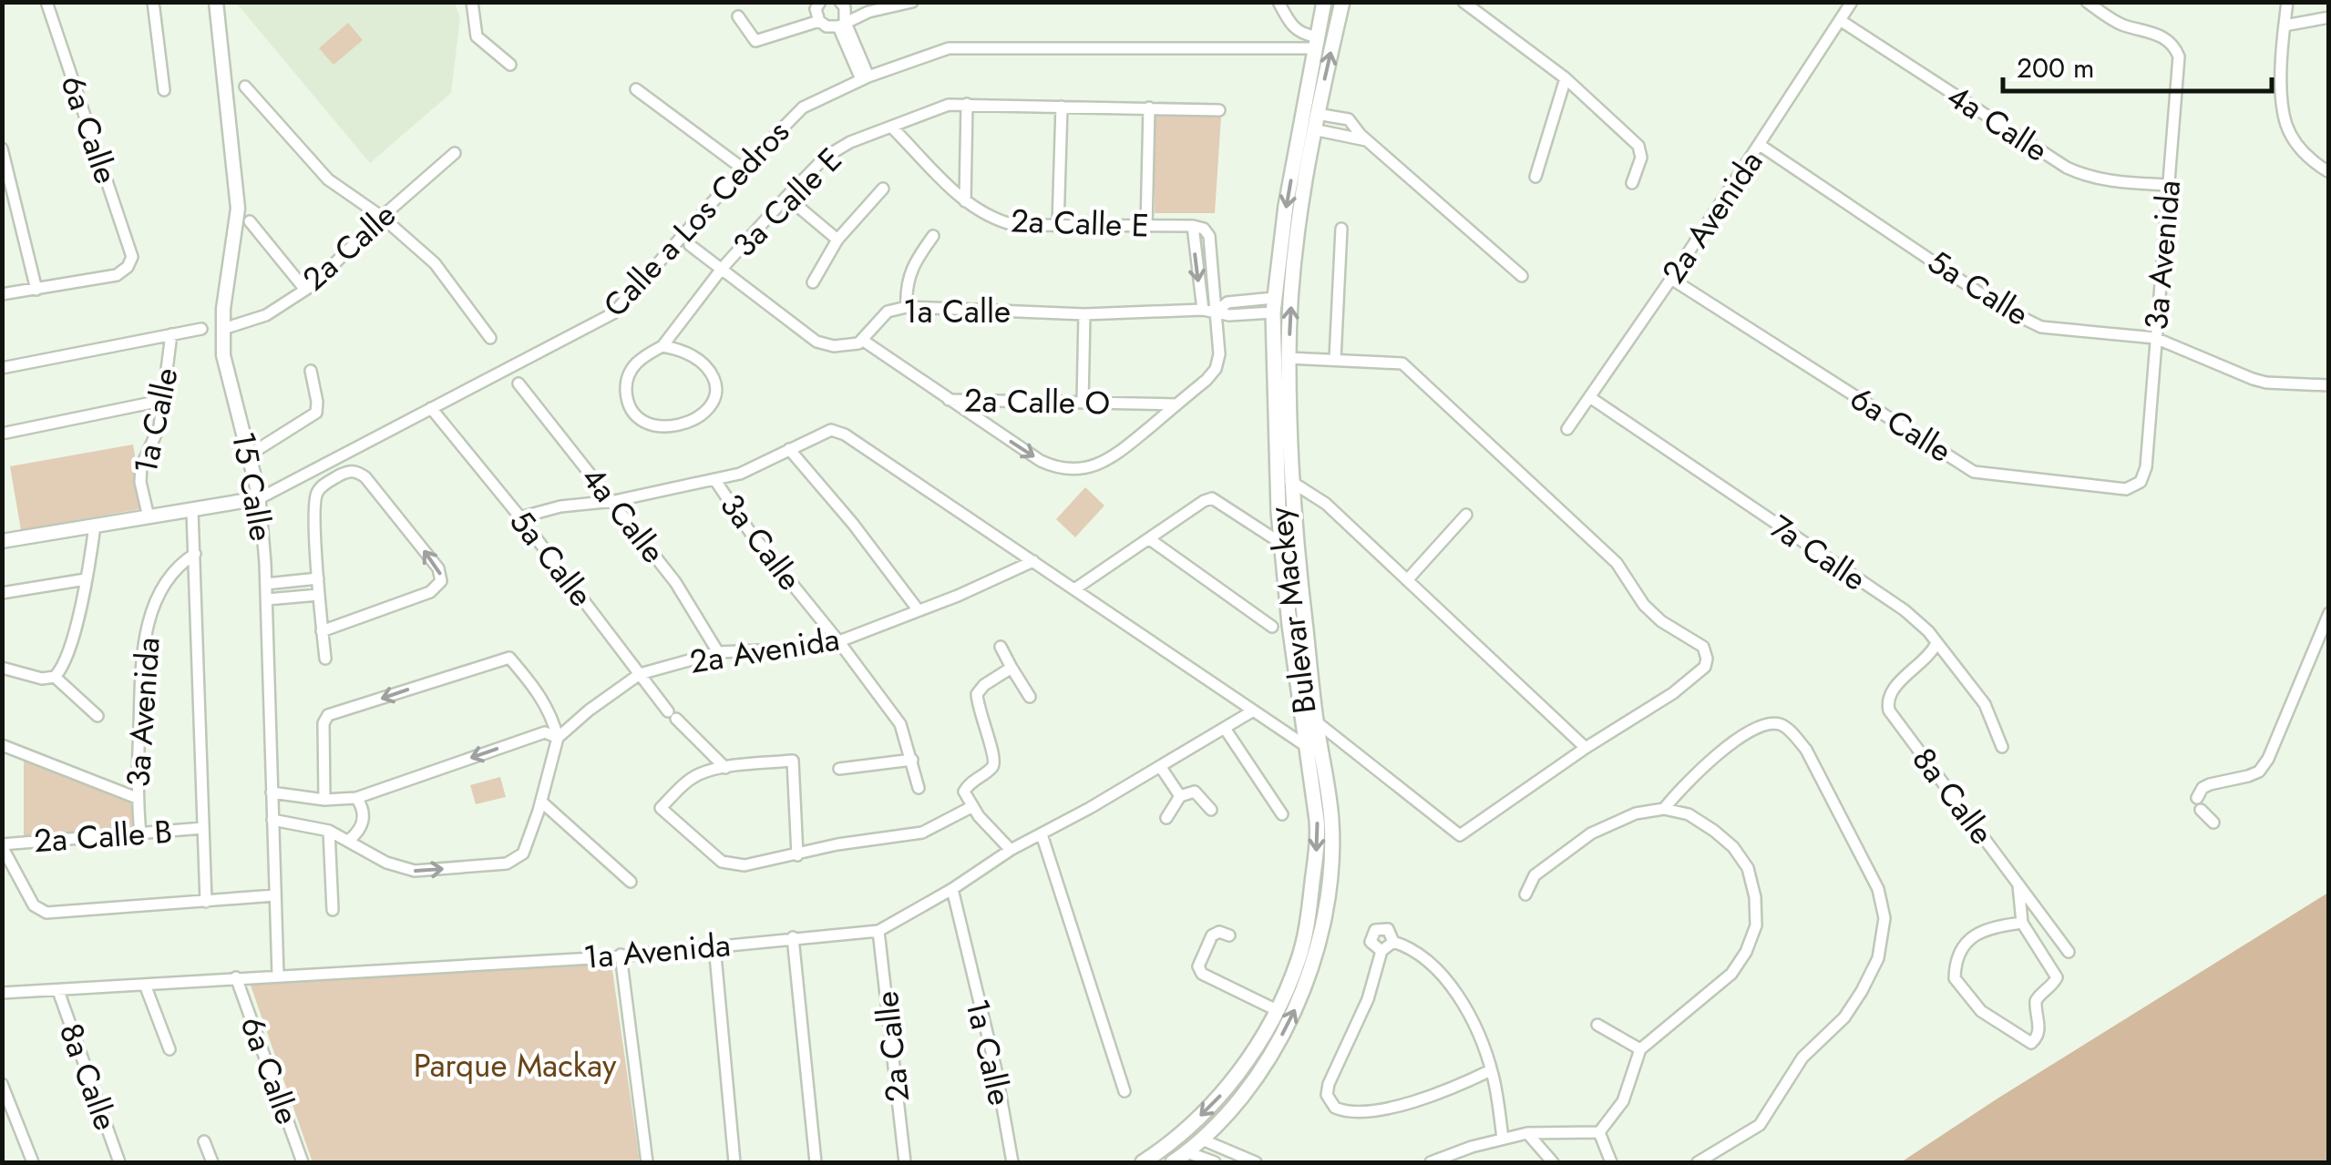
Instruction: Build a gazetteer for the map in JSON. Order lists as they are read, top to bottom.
{
  "streets": {
    "main road": ["Bulevar Mackey"],
    "street": [
      "4a Calle",
      "6a Calle",
      "3a Calle E",
      "2a Avenida",
      "Calle a Los Cedros",
      "2a Calle E",
      "2a Calle",
      "3a Avenida",
      "5a Calle",
      "1a Calle",
      "2a Calle O",
      "15 Calle",
      "3a Calle",
      "7a Calle",
      "8a Calle",
      "2a Calle B",
      "1a Avenida"
    ]
  },
  "crossings": [
    ["4a Calle", "2a Avenida"],
    ["4a Calle", "3a Avenida"],
    ["6a Calle", "2a Avenida"],
    ["6a Calle", "3a Avenida"],
    ["6a Calle", "1a Avenida"],
    ["3a Calle E", "2a Calle E"],
    ["3a Calle E", "1a Calle"],
    ["2a Avenida", "5a Calle"],
    ["2a Avenida", "3a Calle"],
    ["2a Avenida", "7a Calle"],
    ["Calle a Los Cedros", "5a Calle"],
    ["Calle a Los Cedros", "1a Calle"],
    ["Calle a Los Cedros", "15 Calle"],
    ["Calle a Los Cedros", "Bulevar Mackey"],
    ["2a Calle", "15 Calle"],
    ["2a Calle", "1a Avenida"],
    ["3a Avenida", "5a Calle"],
    ["3a Avenida", "2a Calle B"],
    ["1a Calle", "2a Calle O"],
    ["1a Calle", "Bulevar Mackey"],
    ["1a Calle", "1a Avenida"],
    ["15 Calle", "1a Avenida"],
    ["7a Calle", "8a Calle"],
    ["8a Calle", "1a Avenida"]
  ],
  "parks": ["Parque Mackay"],
  "scale_bar": "200 m"
}
